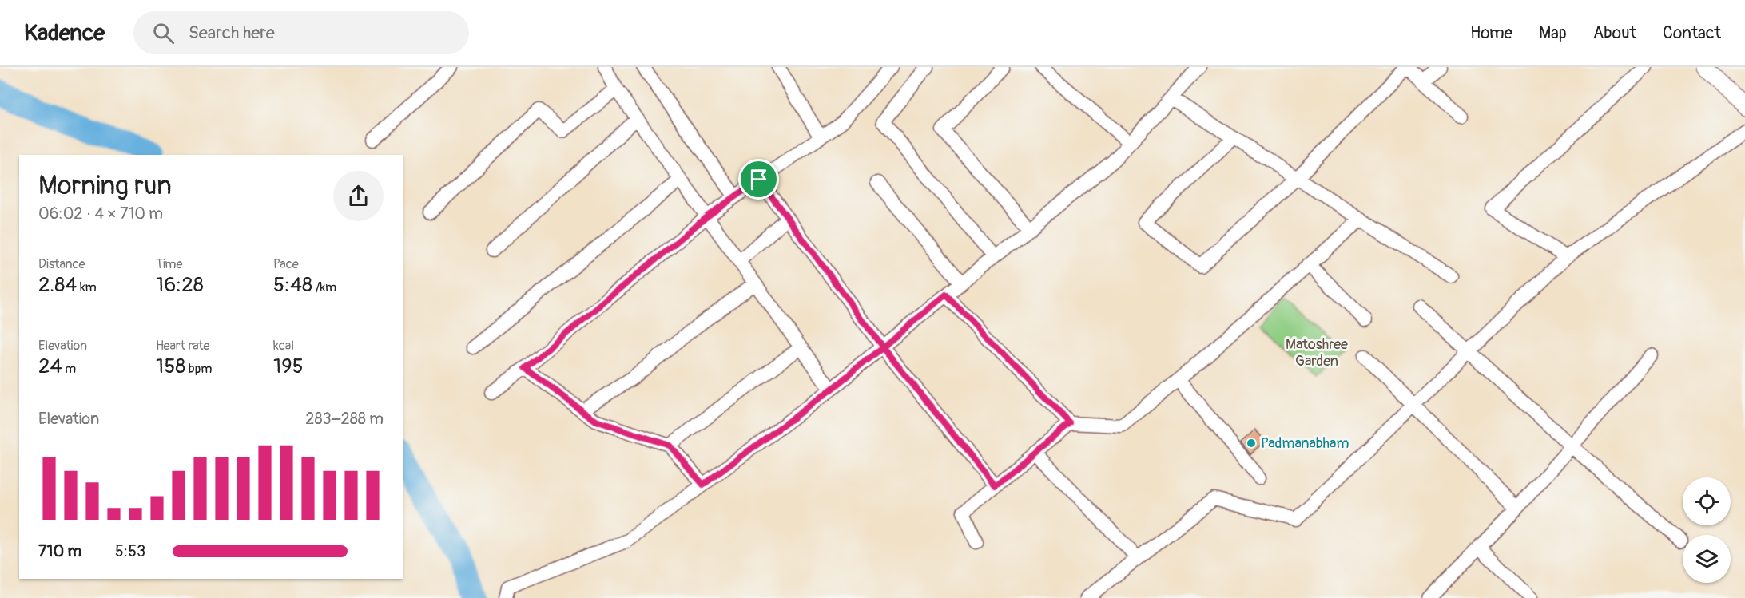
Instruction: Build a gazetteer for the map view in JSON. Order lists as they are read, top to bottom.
{
  "parks": ["Matoshree Garden"],
  "places": ["Padmanabham"],
  "page": {
    "header": "Kadence",
    "search": "Search here",
    "nav": [
      "Home",
      "Map",
      "About",
      "Contact"
    ],
    "heading": ["Morning run", "06:02 · 4 × 710 m"],
    "stats": [
      ["Distance", "2.84 km"],
      ["Time", "16:28"],
      ["Pace", "5:48 /km"],
      ["Elevation", "24 m"],
      ["Heart rate", "158 bpm"],
      ["kcal", "195"]
    ],
    "chart": ["Elevation", "283–288 m"],
    "list": [
      {
        "name": "710 m",
        "note": "5:53"
      }
    ]
  }
}
